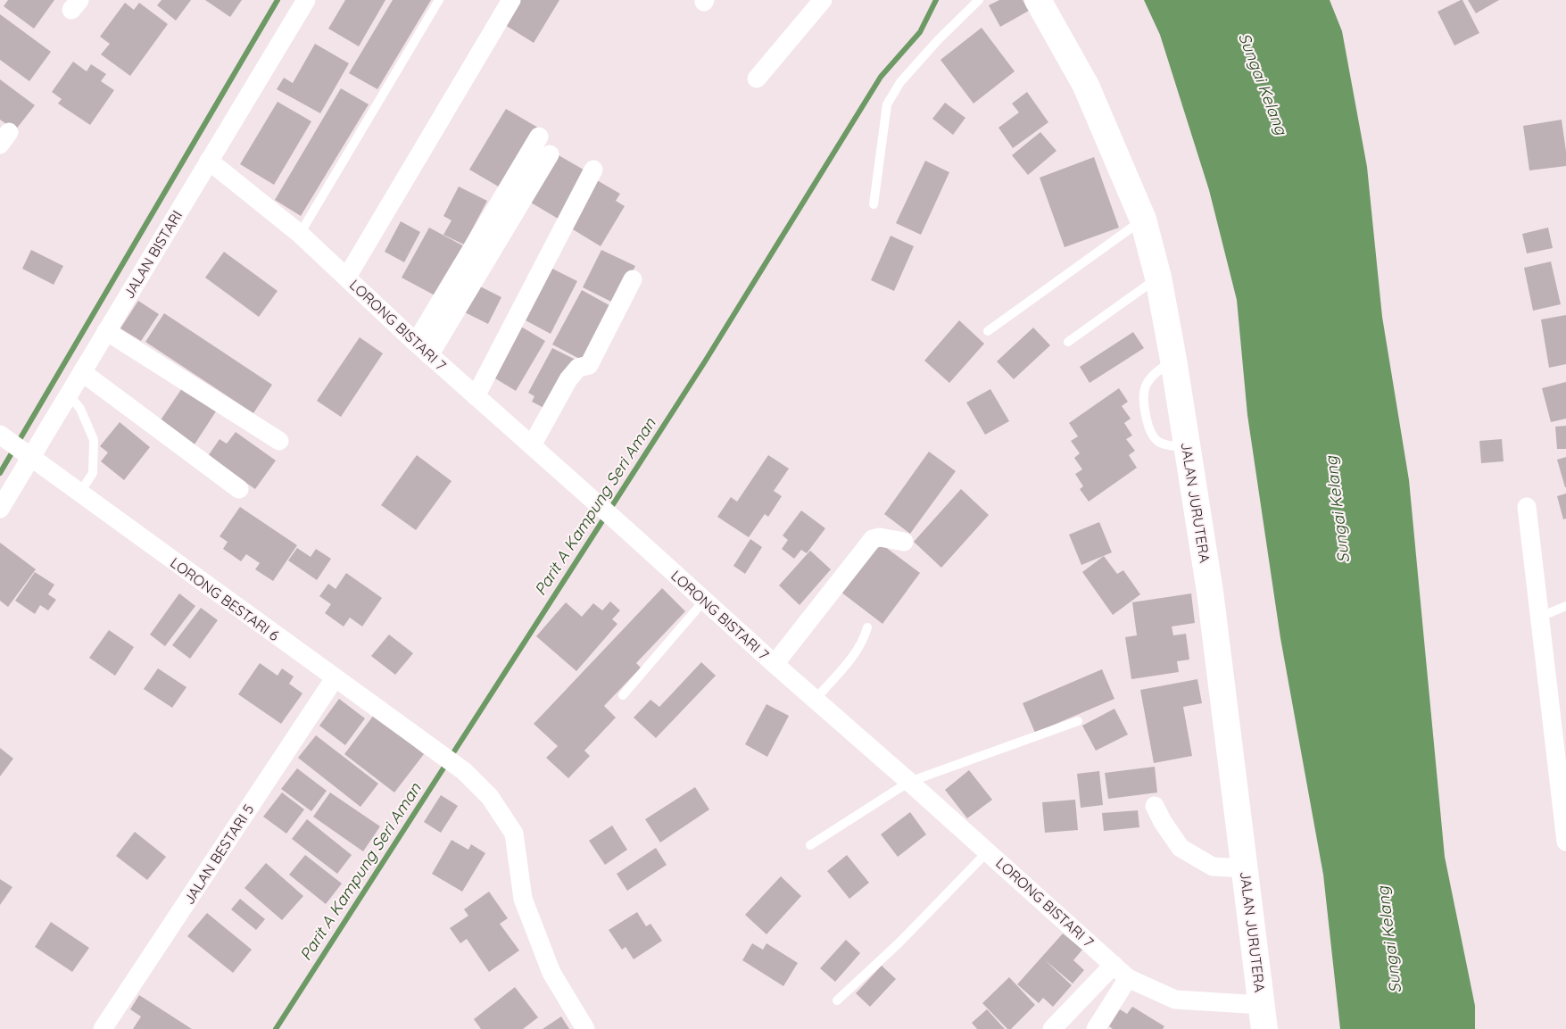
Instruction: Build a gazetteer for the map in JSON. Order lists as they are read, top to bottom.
{
  "streets": {
    "street": [
      "JALAN BISTARI",
      "LORONG BISTARI 7",
      "JALAN JURUTERA",
      "LORONG BESTARI 6",
      "JALAN BESTARI 5"
    ]
  },
  "crossings": [
    ["JALAN BISTARI", "LORONG BISTARI 7"],
    ["JALAN BISTARI", "LORONG BESTARI 6"],
    ["LORONG BISTARI 7", "JALAN JURUTERA"],
    ["LORONG BESTARI 6", "JALAN BESTARI 5"]
  ],
  "water": ["Sungai Kelang", "Parit A Kampung Seri Aman"]
}
